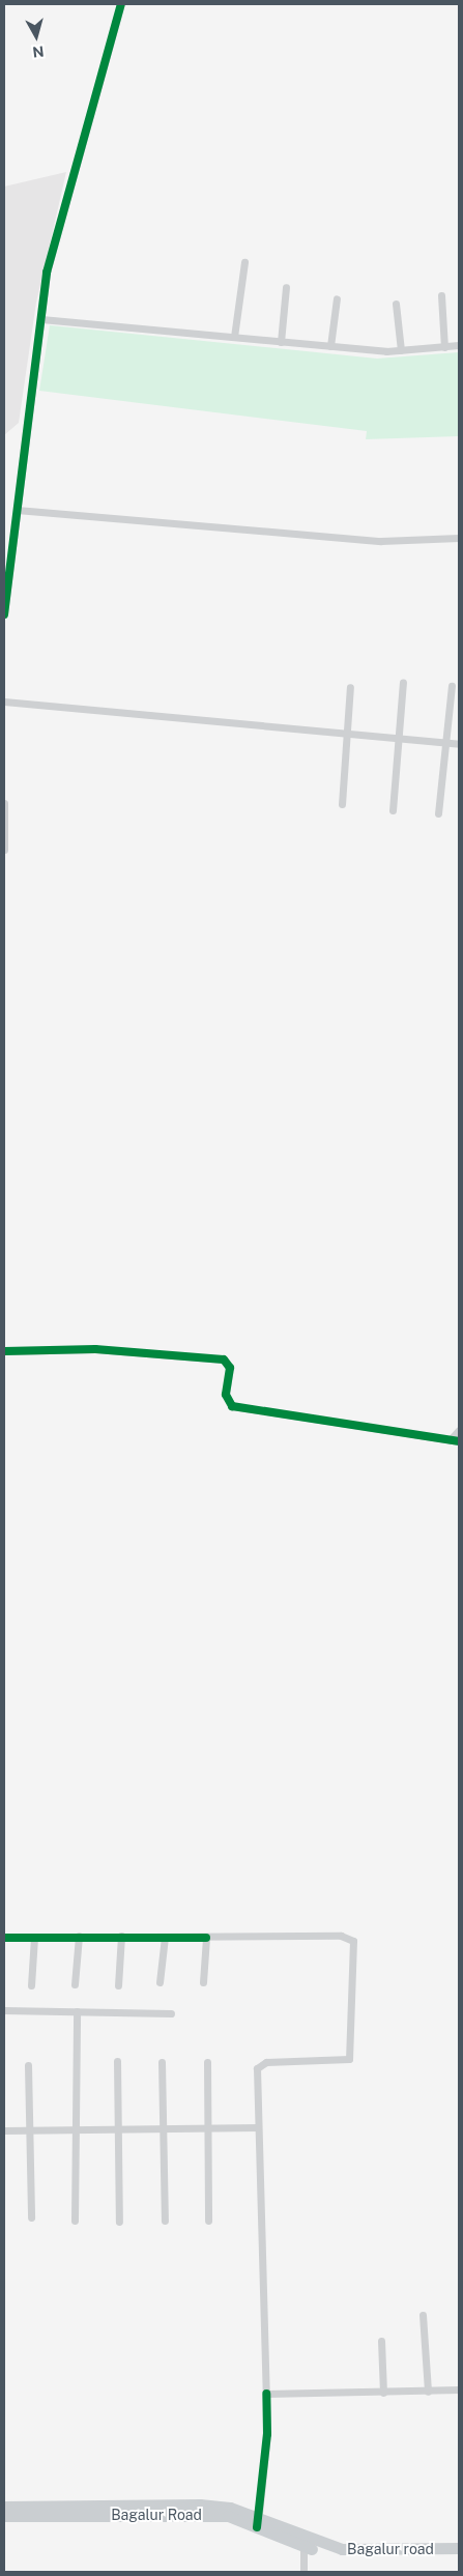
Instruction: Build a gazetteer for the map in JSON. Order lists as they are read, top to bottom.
{
  "streets": {
    "main road": ["Bagalur Road", "Bagalur road"]
  },
  "crossings": [
    ["Bagalur Road", "Bagalur road"]
  ],
  "north": "bottom"
}
